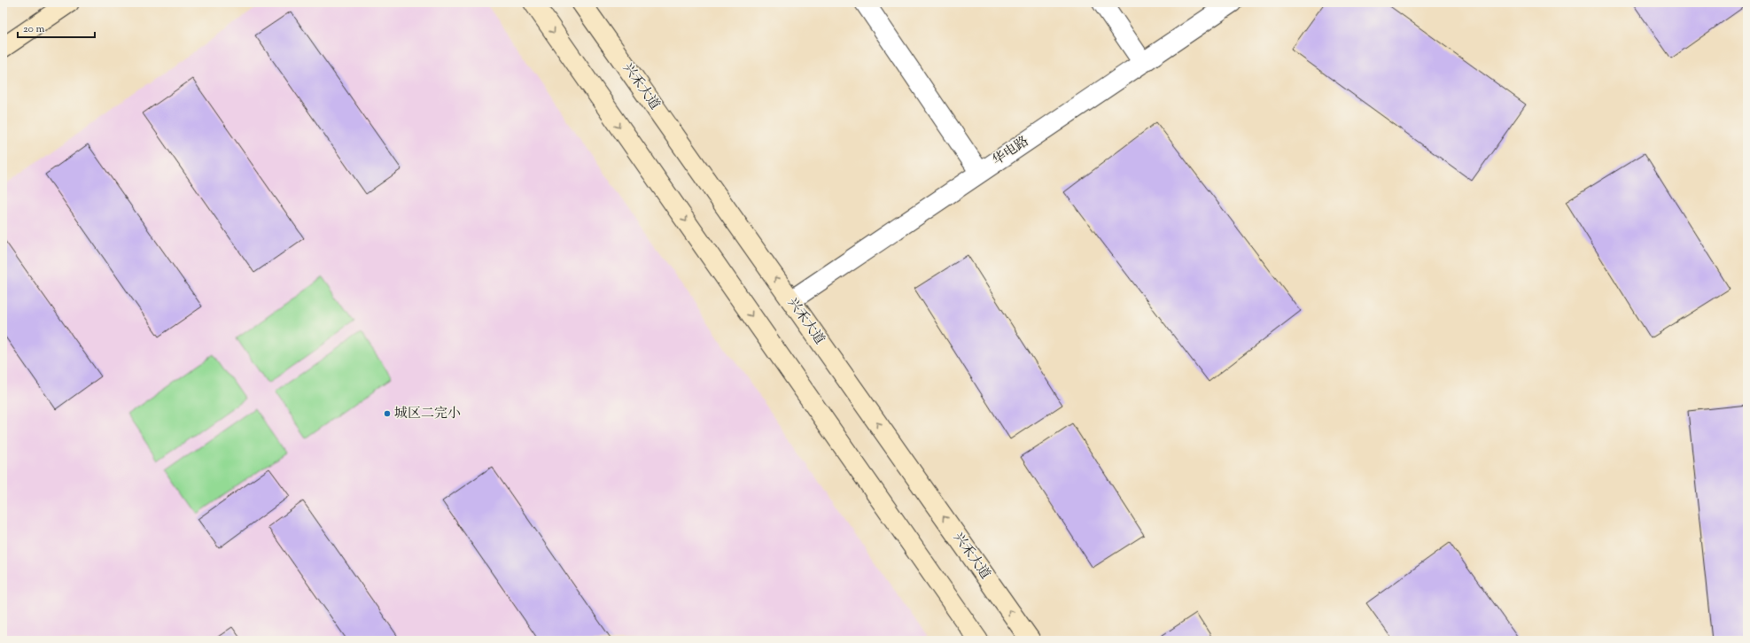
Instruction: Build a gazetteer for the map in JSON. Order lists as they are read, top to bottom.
{
  "streets": {
    "main road": ["兴禾大道"],
    "street": ["华电路"]
  },
  "crossings": [
    ["兴禾大道", "华电路"]
  ],
  "places": ["城区二完小"],
  "scale_bar": "20 m"
}
